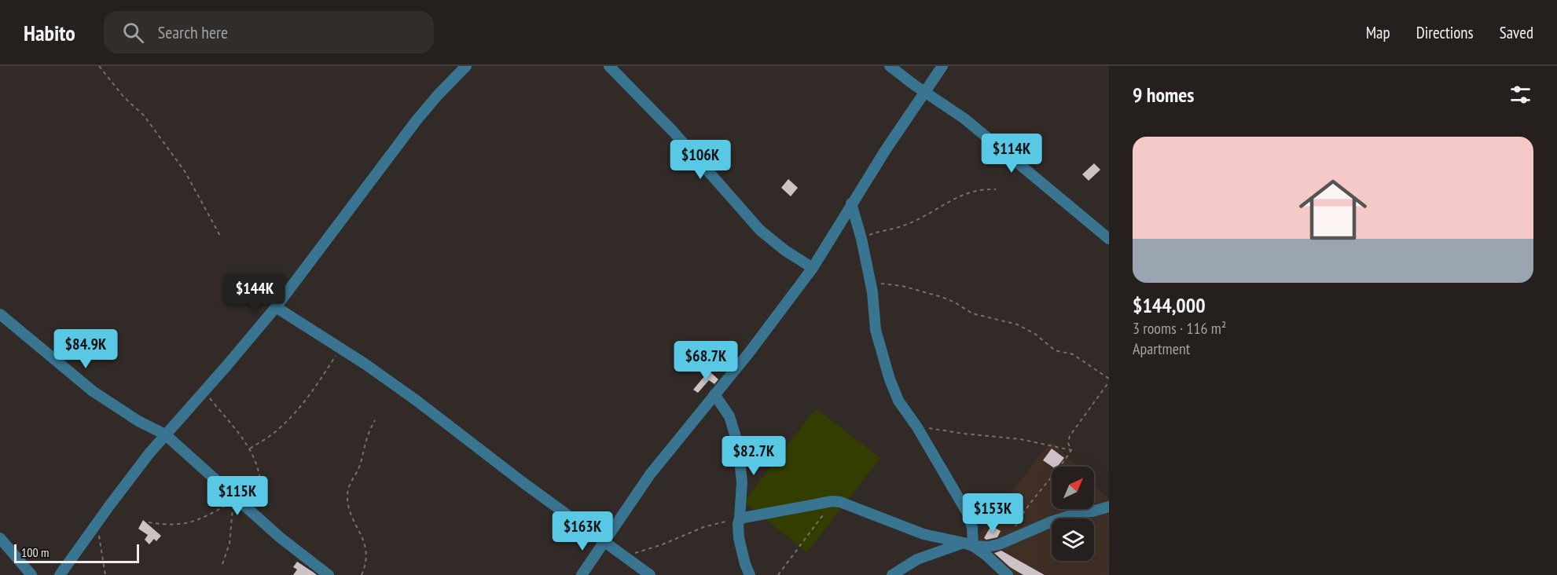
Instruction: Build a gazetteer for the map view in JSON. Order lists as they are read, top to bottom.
{
  "scale_bar": "100 m",
  "north": "top right",
  "page": {
    "header": "Habito",
    "search": "Search here",
    "nav": ["Map", "Directions", "Saved"],
    "heading": "9 homes",
    "list": [
      {
        "name": "$144,000",
        "note": "3 rooms · 116 m² · Apartment"
      }
    ],
    "price": [
      "$114K",
      "$106K",
      "$144K",
      "$84.9K",
      "$68.7K",
      "$82.7K",
      "$115K",
      "$153K",
      "$163K"
    ],
    "scale": "100 m"
  }
}
